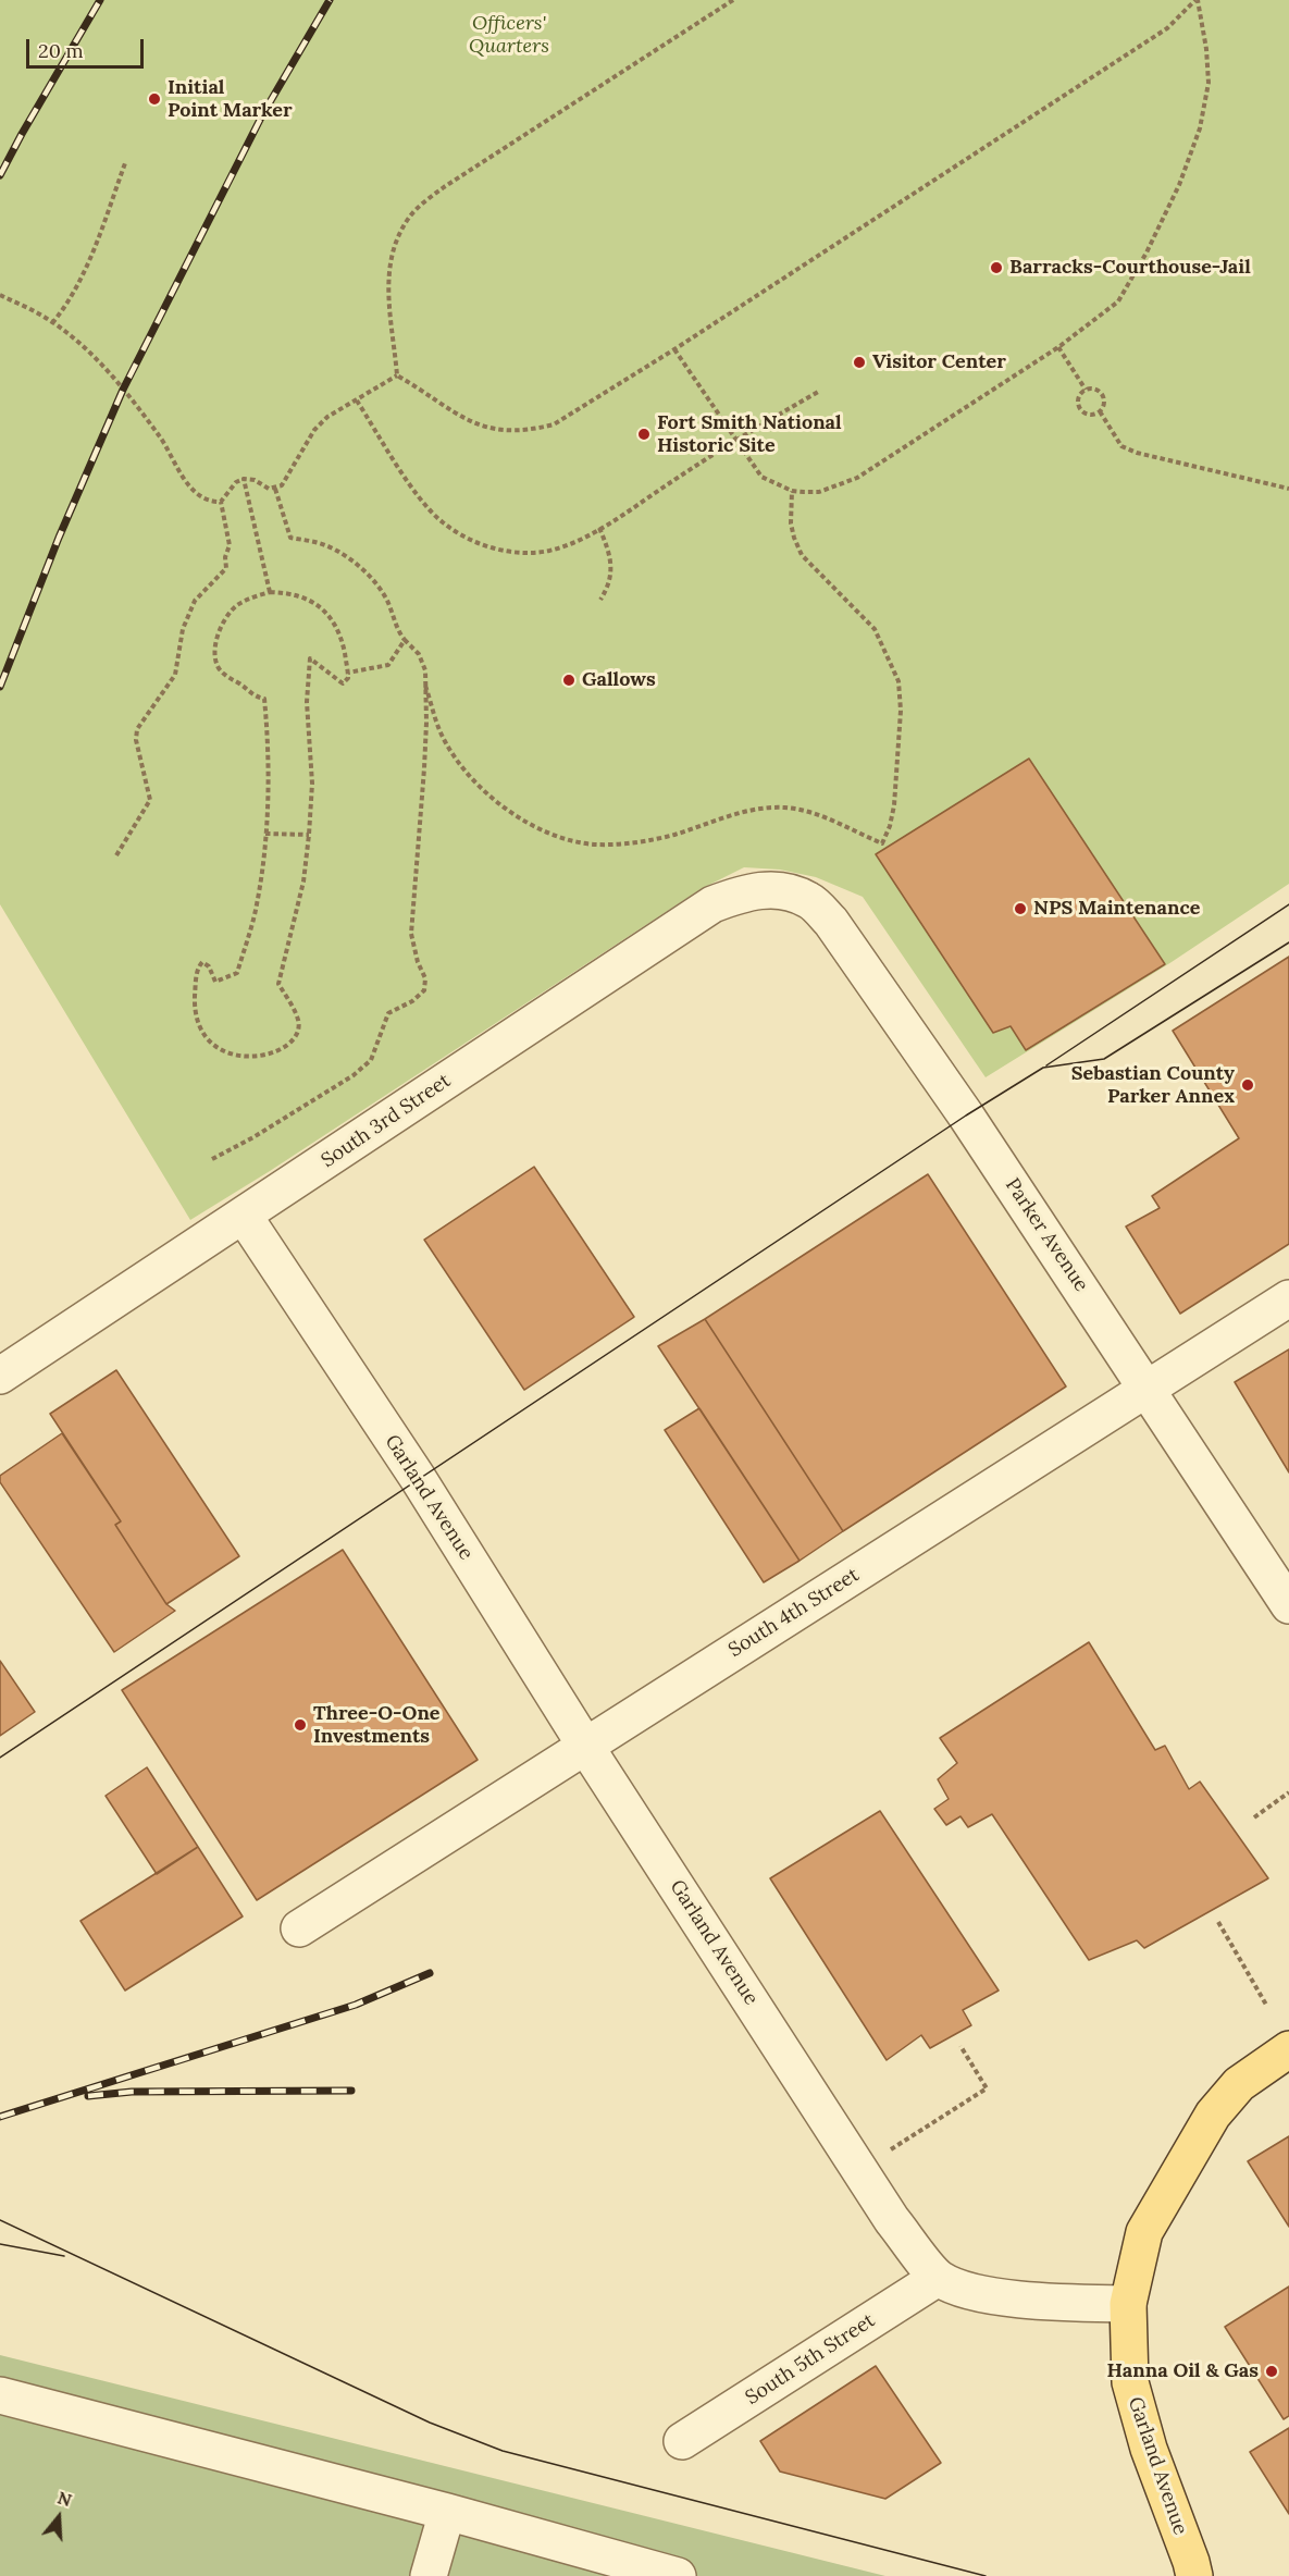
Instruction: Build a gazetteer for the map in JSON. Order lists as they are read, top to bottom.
{
  "streets": {
    "main road": ["Garland Avenue"],
    "street": [
      "South 3rd Street",
      "Parker Avenue",
      "South 4th Street",
      "South 5th Street"
    ]
  },
  "crossings": [
    ["South 3rd Street", "Parker Avenue"],
    ["South 3rd Street", "Garland Avenue"],
    ["Parker Avenue", "South 4th Street"],
    ["Garland Avenue", "South 4th Street"],
    ["Garland Avenue", "South 5th Street"]
  ],
  "parks": ["Officers' Quarters"],
  "places": [
    "Initial Point Marker",
    "Barracks-Courthouse-Jail",
    "Visitor Center",
    "Fort Smith National Historic Site",
    "Gallows",
    "NPS Maintenance",
    "Sebastian County Parker Annex",
    "Three-O-One Investments",
    "Hanna Oil & Gas"
  ],
  "scale_bar": "20 m",
  "north": "top"
}
